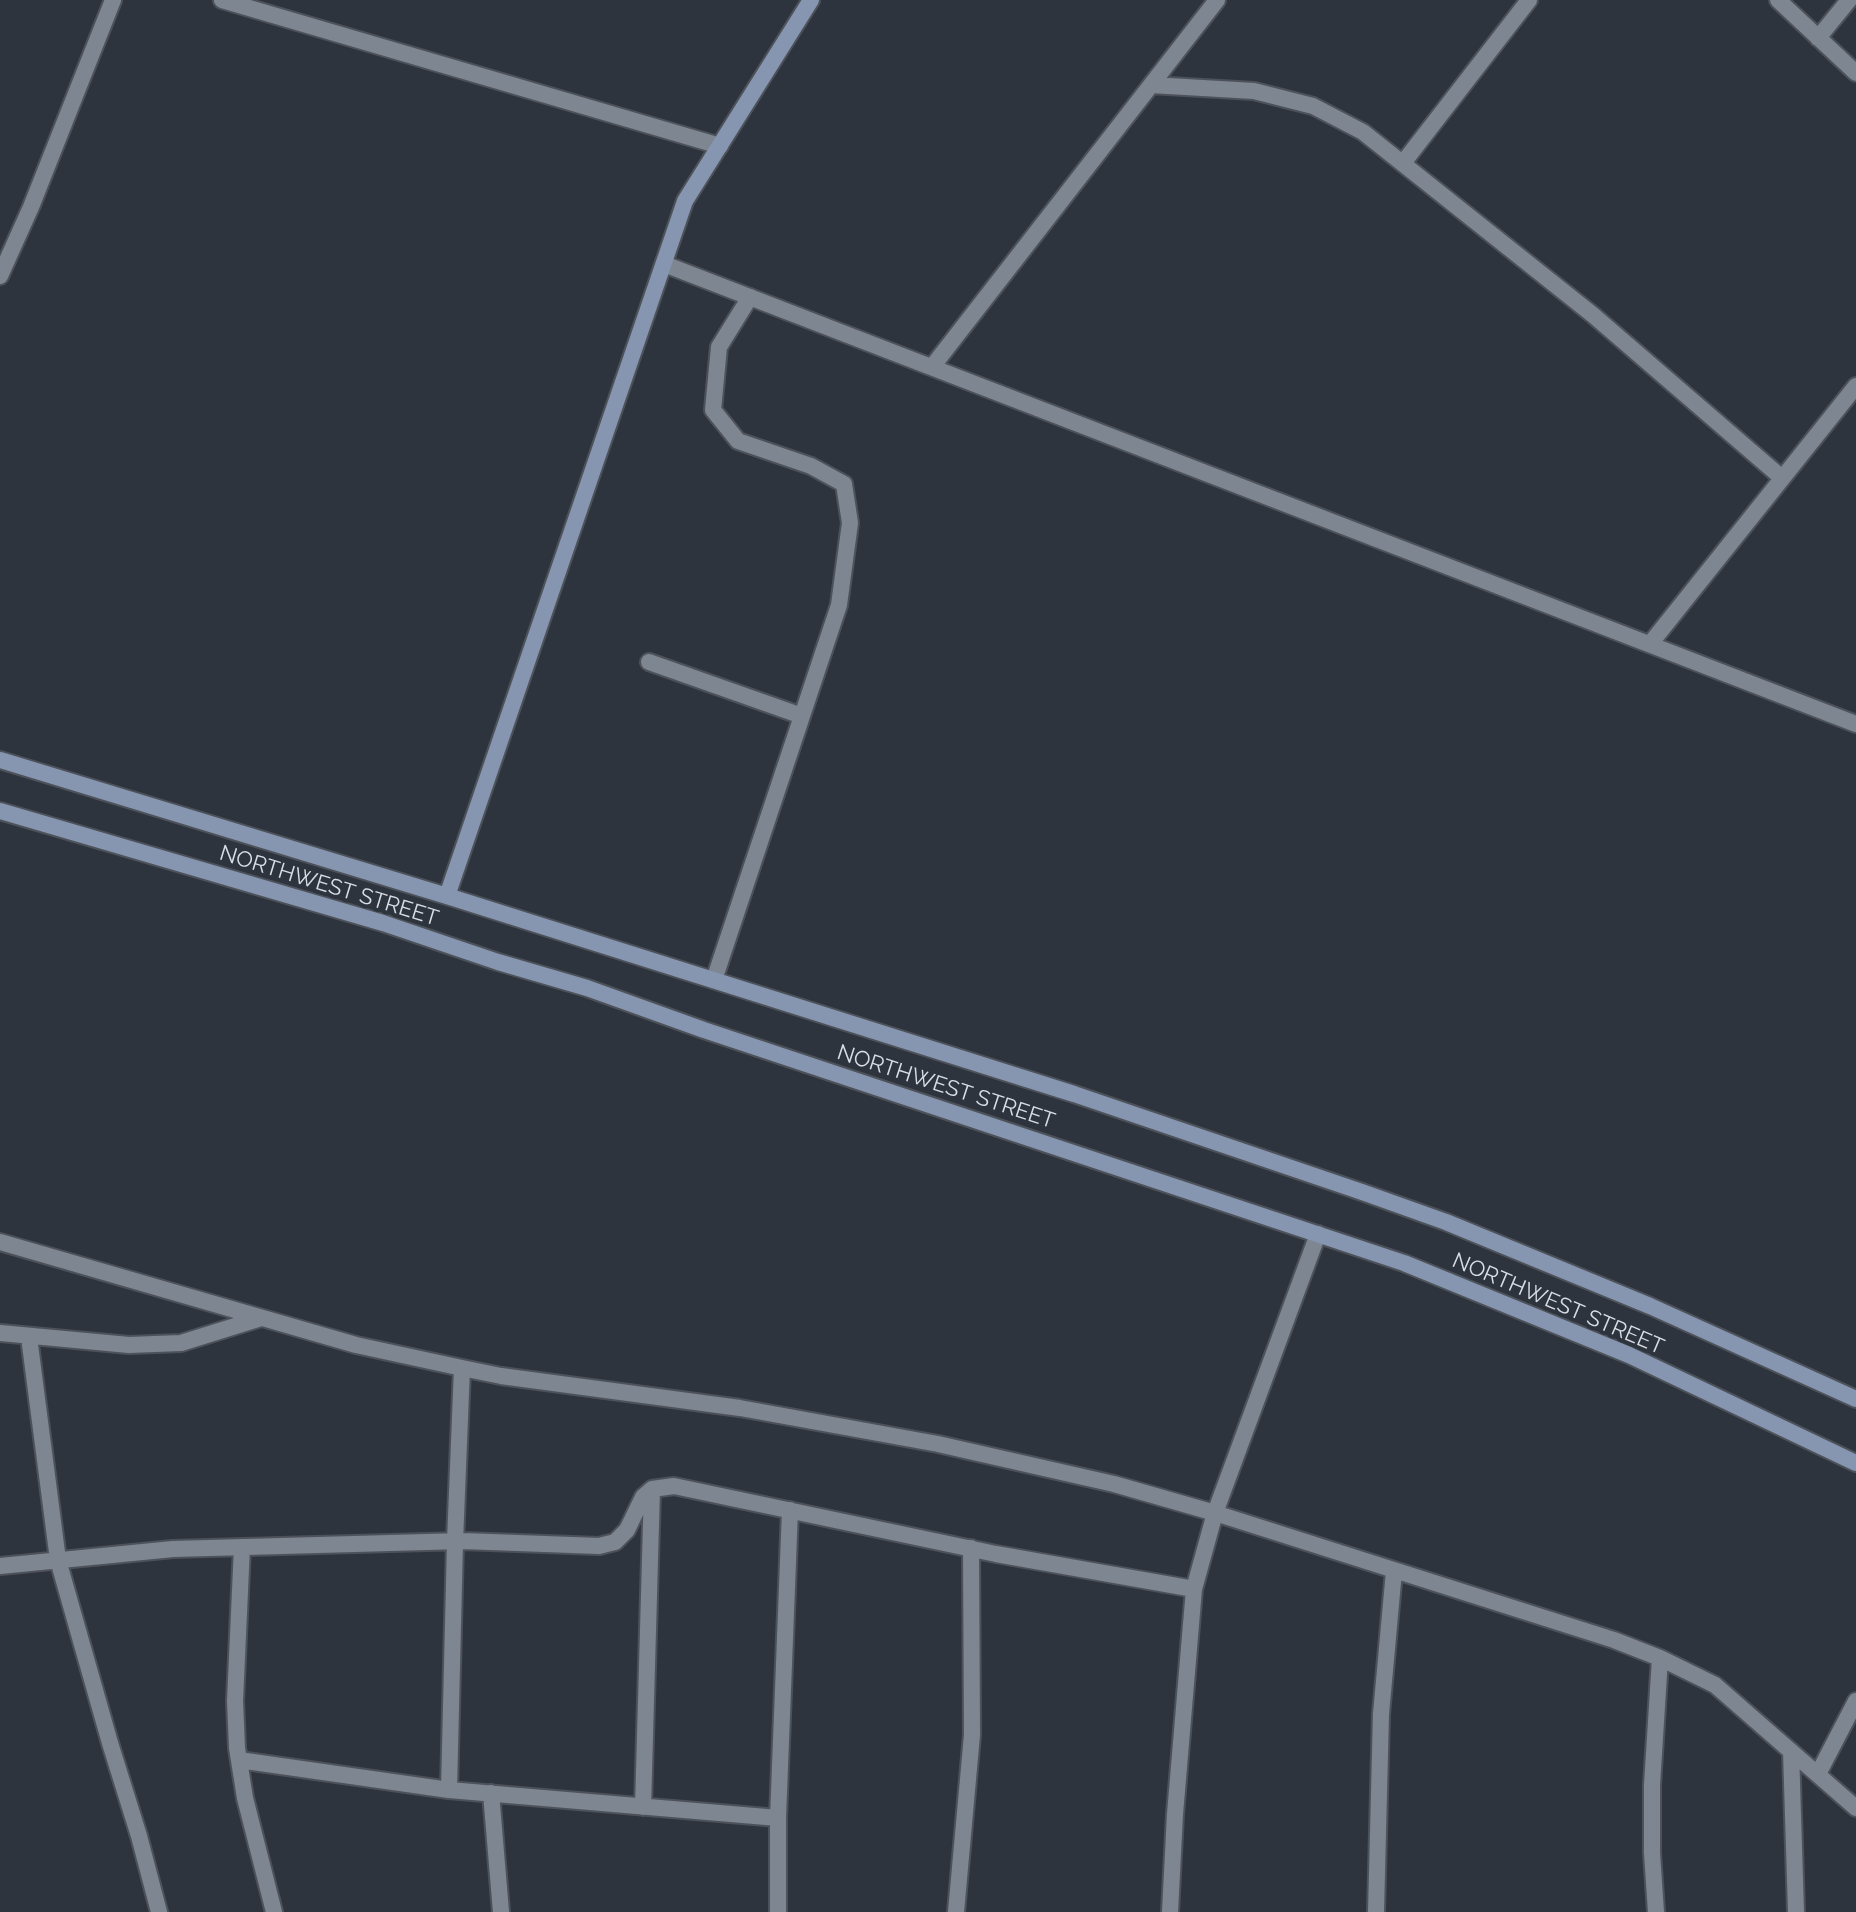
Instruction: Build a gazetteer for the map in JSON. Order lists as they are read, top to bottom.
{
  "streets": {
    "main road": ["NORTHWEST STREET"]
  }
}
